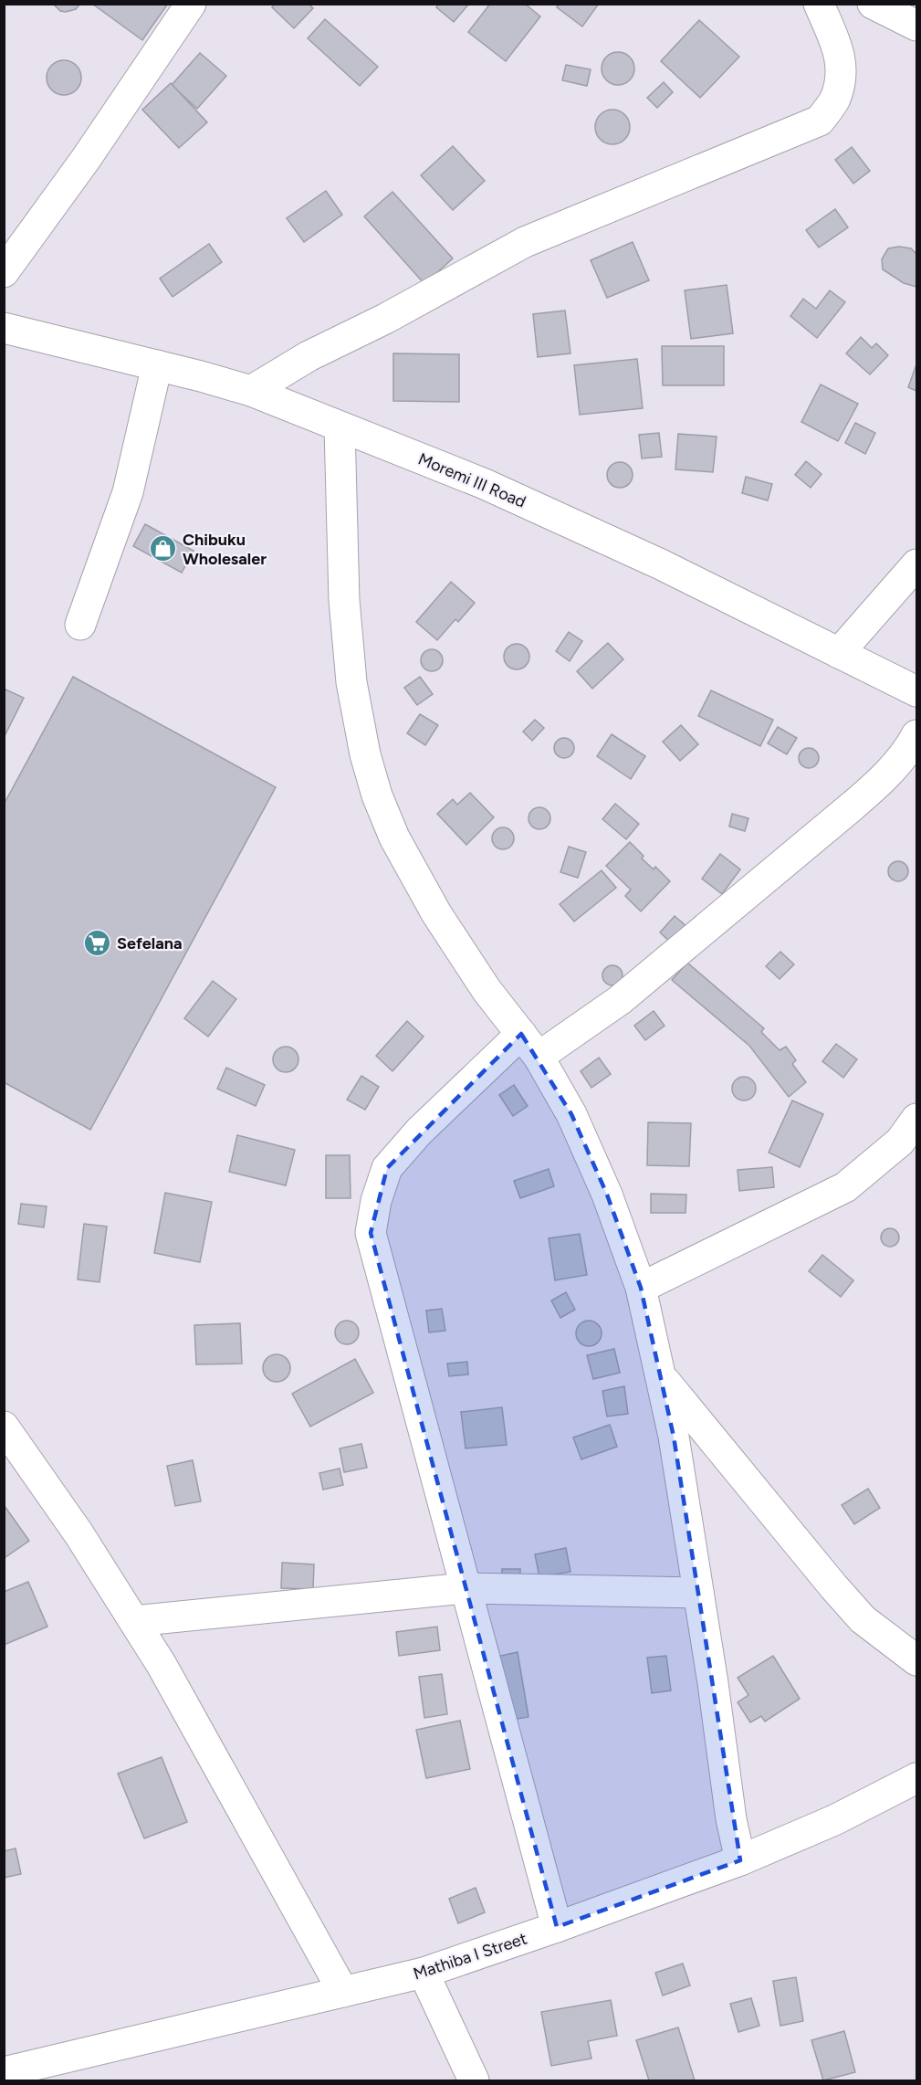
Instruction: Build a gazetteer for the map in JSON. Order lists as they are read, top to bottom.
{
  "streets": {
    "street": ["Moremi III Road", "Mathiba I Street"]
  },
  "places": {
    "shop": ["Chibuku Wholesaler"],
    "supermarket": ["Sefelana"]
  }
}
